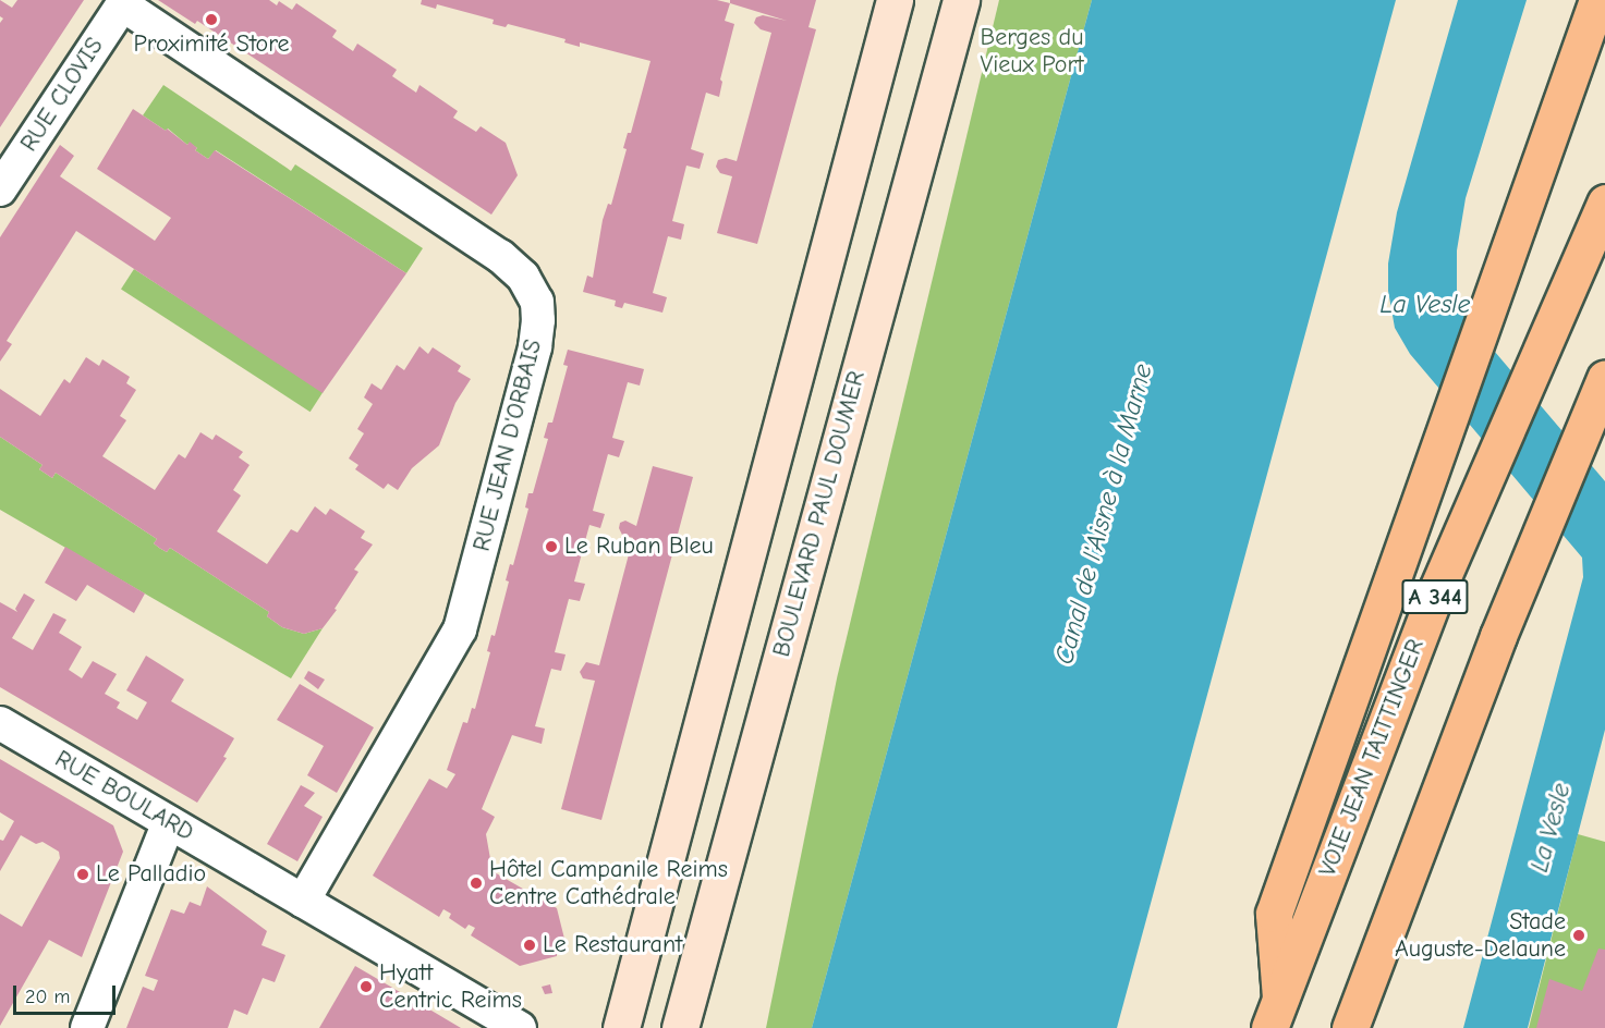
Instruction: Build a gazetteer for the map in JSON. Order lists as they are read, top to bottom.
{
  "streets": {
    "highway": ["A 344", "VOIE JEAN TAITTINGER"],
    "main road": ["BOULEVARD PAUL DOUMER"],
    "street": ["RUE CLOVIS", "RUE JEAN D'ORBAIS", "RUE BOULARD"]
  },
  "crossings": [
    ["RUE CLOVIS", "RUE JEAN D'ORBAIS"],
    ["RUE JEAN D'ORBAIS", "RUE BOULARD"]
  ],
  "water": ["La Vesle", "Canal de l'Aisne à la Marne"],
  "parks": ["Berges du Vieux Port"],
  "places": [
    "Proximité Store",
    "Le Ruban Bleu",
    "Le Palladio",
    "Hôtel Campanile Reims Centre Cathédrale",
    "Stade Auguste-Delaune",
    "Le Restaurant",
    "Hyatt Centric Reims"
  ],
  "scale_bar": "20 m"
}
